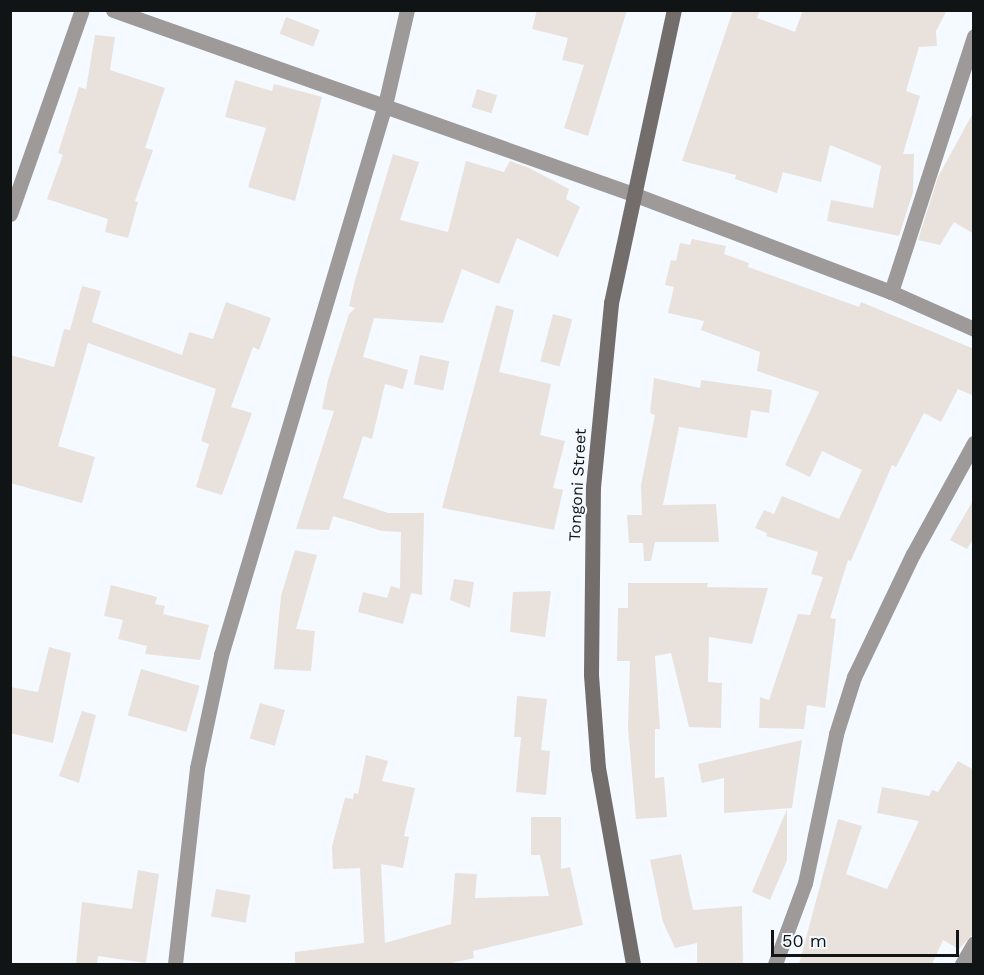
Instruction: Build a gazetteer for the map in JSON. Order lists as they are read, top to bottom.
{
  "streets": {
    "street": ["Tongoni Street"]
  },
  "scale_bar": "50 m"
}
